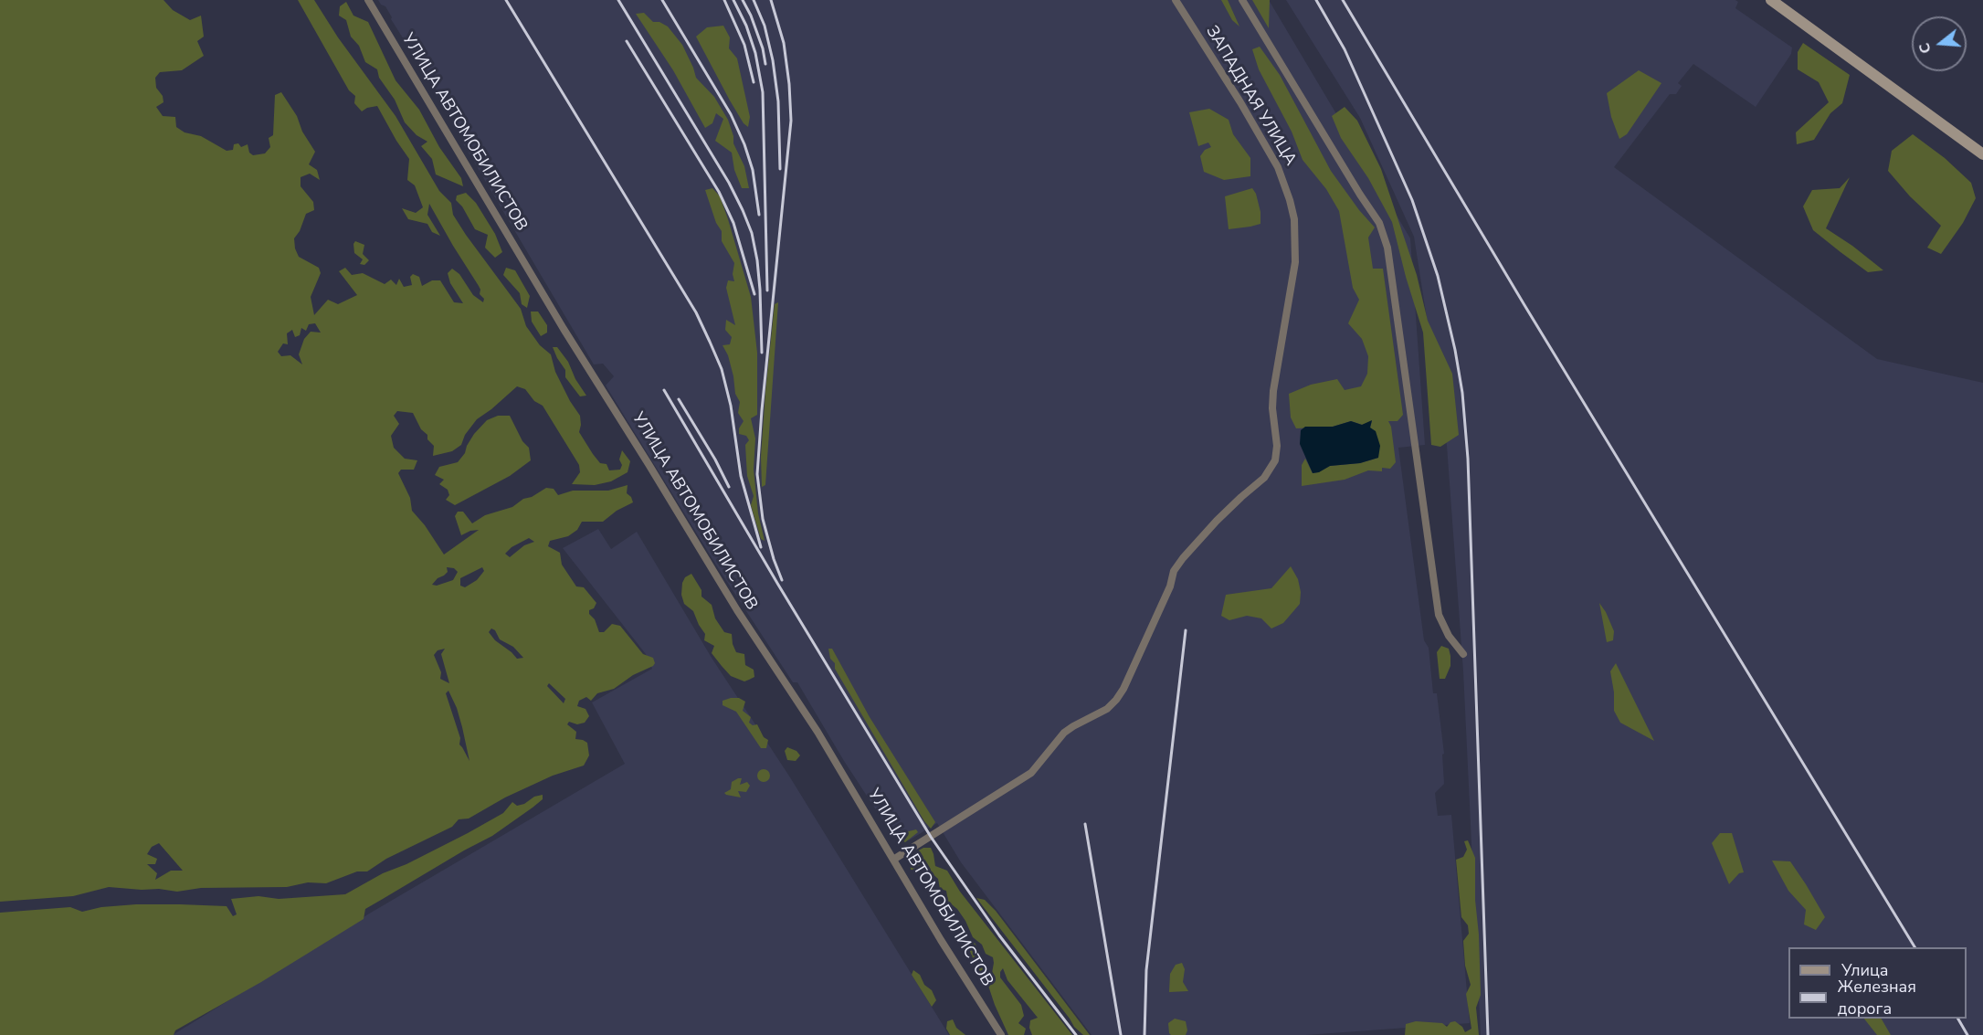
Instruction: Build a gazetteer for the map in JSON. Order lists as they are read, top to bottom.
{
  "streets": {
    "street": ["ЗАПАДНАЯ УЛИЦА", "УЛИЦА АВТОМОБИЛИСТОВ"]
  },
  "crossings": [
    ["ЗАПАДНАЯ УЛИЦА", "УЛИЦА АВТОМОБИЛИСТОВ"]
  ],
  "legend": ["Улица", "Железная дорога"],
  "north": "left"
}
